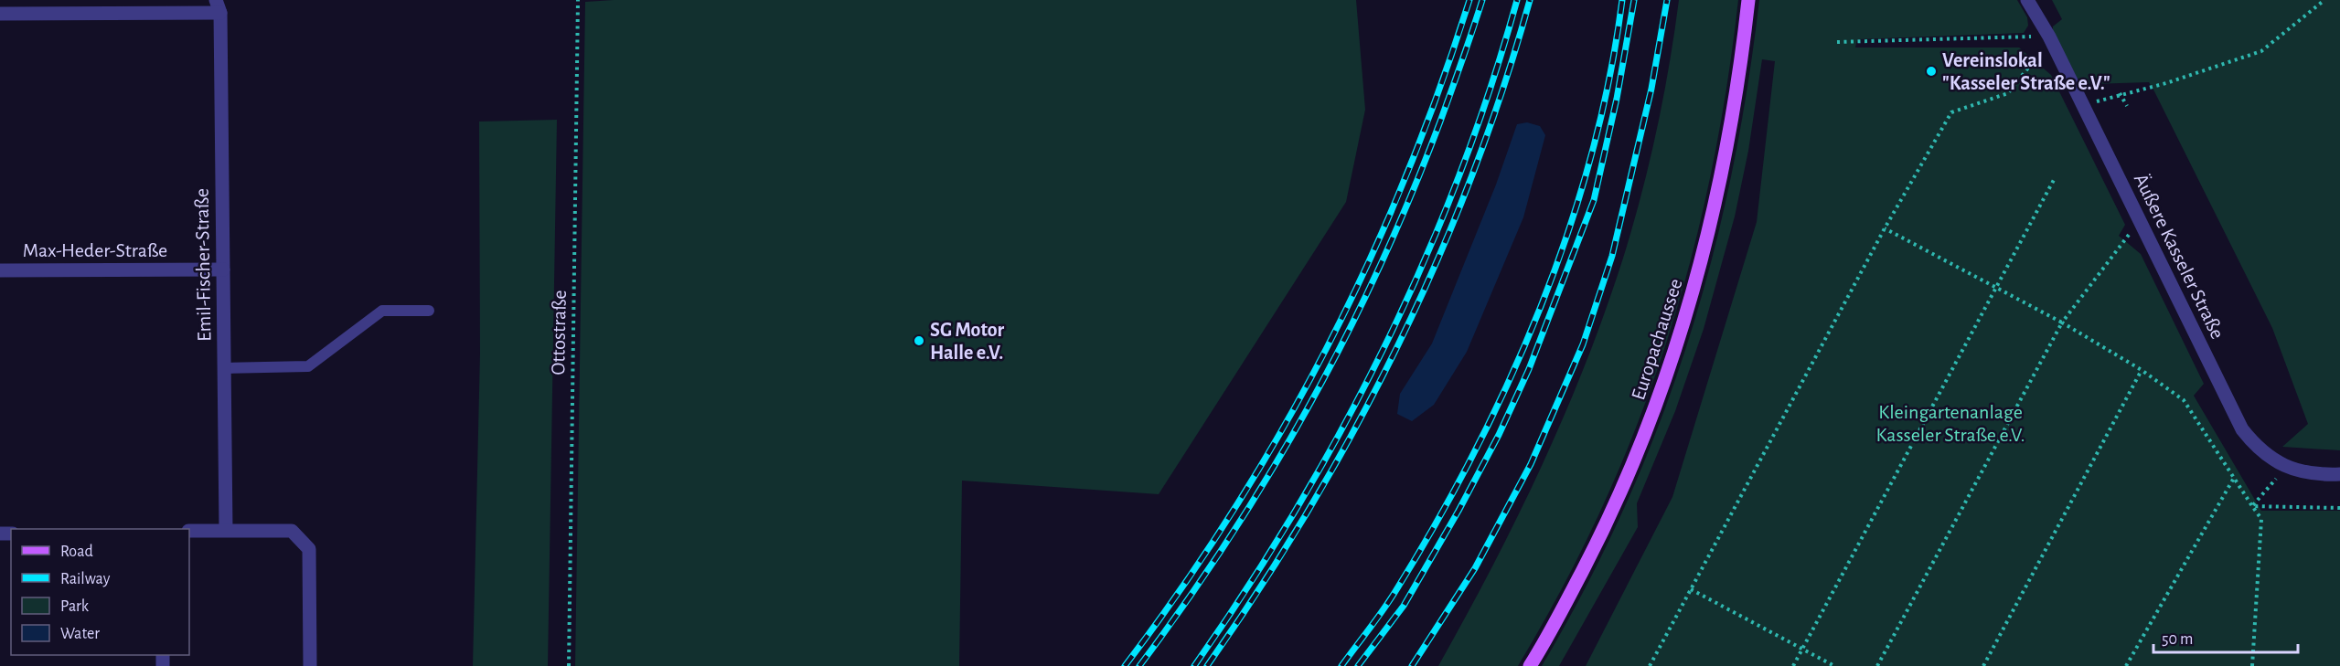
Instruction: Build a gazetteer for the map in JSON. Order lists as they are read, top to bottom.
{
  "streets": {
    "main road": ["Europachaussee"],
    "street": ["Max-Heder-Straße", "Äußere Kasseler Straße", "Emil-Fischer-Straße"],
    "path": ["Ottostraße"]
  },
  "crossings": [
    ["Max-Heder-Straße", "Emil-Fischer-Straße"]
  ],
  "parks": ["Kleingartenanlage Kasseler Straße e.V."],
  "places": ["Vereinslokal \"Kasseler Straße e.V.\"", "SG Motor Halle e.V."],
  "legend": [
    "Road",
    "Railway",
    "Park",
    "Water"
  ],
  "scale_bar": "50 m"
}
